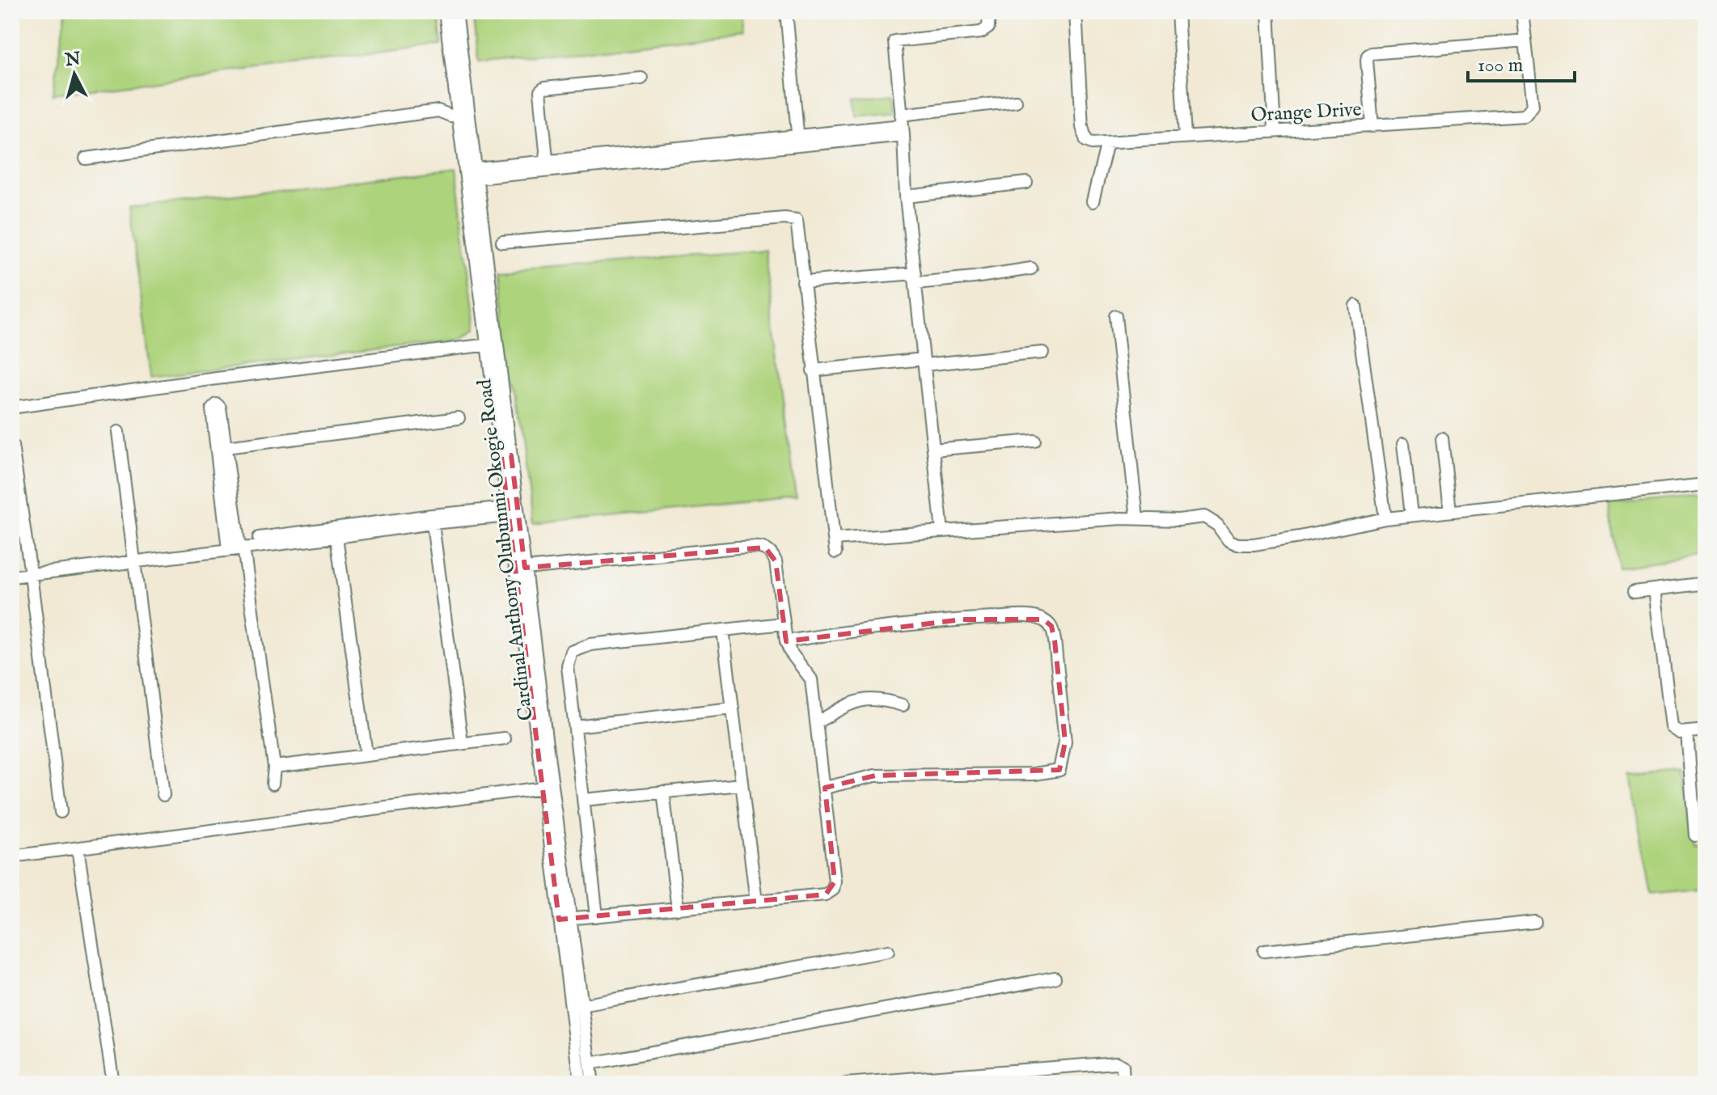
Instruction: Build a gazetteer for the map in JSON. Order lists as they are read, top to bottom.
{
  "streets": {
    "street": ["Orange Drive", "Cardinal Anthony Olubunmi Okogie Road"]
  },
  "scale_bar": "100 m",
  "north": "top"
}
